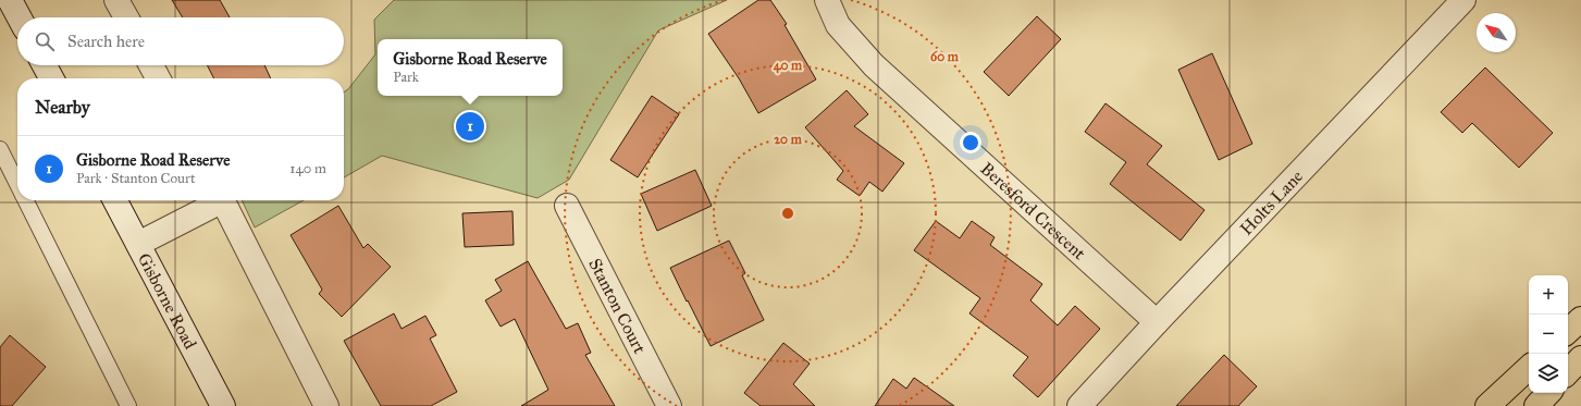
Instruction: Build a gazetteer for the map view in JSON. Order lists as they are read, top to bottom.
{
  "streets": {
    "street": [
      "Holts Lane",
      "Beresford Crescent",
      "Gisborne Road",
      "Stanton Court"
    ]
  },
  "crossings": [
    ["Holts Lane", "Beresford Crescent"]
  ],
  "north": "top left",
  "page": {
    "search": "Search here",
    "popup": ["Gisborne Road Reserve", "Park"],
    "heading": "Nearby",
    "pins": "1",
    "list": [
      {
        "mark": "1",
        "name": "Gisborne Road Reserve",
        "note": "Park · Stanton Court",
        "value": "140 m"
      }
    ],
    "map_buttons": ["+", "−"]
  },
  "rings": ["60 m", "40 m", "20 m"]
}
